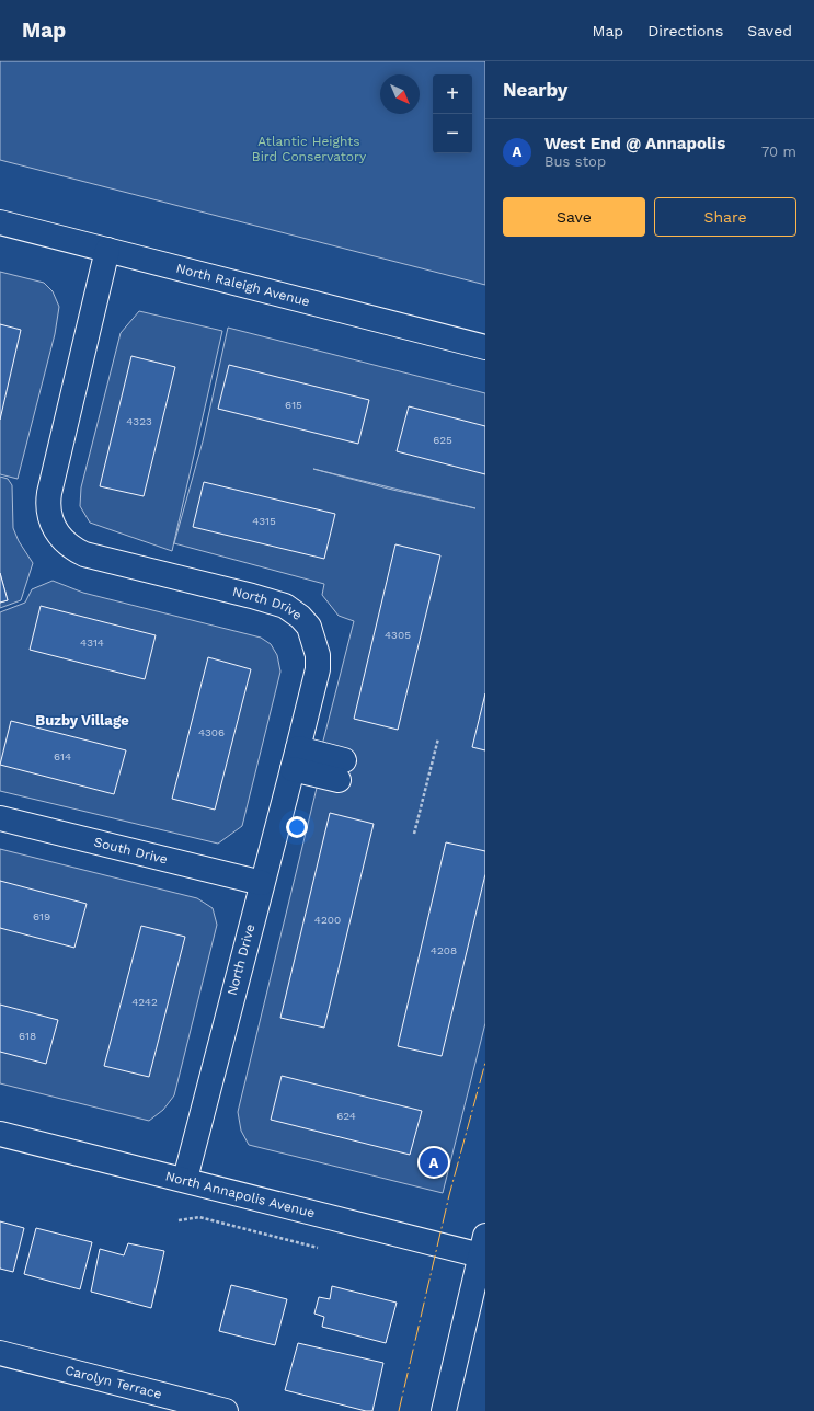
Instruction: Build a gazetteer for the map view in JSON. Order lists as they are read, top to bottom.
{
  "streets": {
    "street": [
      "North Raleigh Avenue",
      "North Drive",
      "South Drive",
      "North Annapolis Avenue",
      "Carolyn Terrace"
    ]
  },
  "crossings": [
    ["North Raleigh Avenue", "North Drive"],
    ["North Drive", "South Drive"],
    ["North Drive", "North Annapolis Avenue"]
  ],
  "districts": ["Buzby Village"],
  "parks": ["Atlantic Heights Bird Conservatory"],
  "house_numbers": [
    "615",
    "4323",
    "625",
    "4315",
    "4305",
    "4314",
    "4306",
    "614",
    "619",
    "4200",
    "4208",
    "4242",
    "618",
    "624"
  ],
  "north": "bottom right",
  "page": {
    "header": "Map",
    "nav": ["Map", "Directions", "Saved"],
    "heading": "Nearby",
    "map_buttons": ["+", "−"],
    "list": [
      {
        "mark": "A",
        "name": "West End @ Annapolis",
        "note": "Bus stop",
        "value": "70 m"
      }
    ],
    "buttons": ["Save", "Share"],
    "pins": "A"
  }
}
